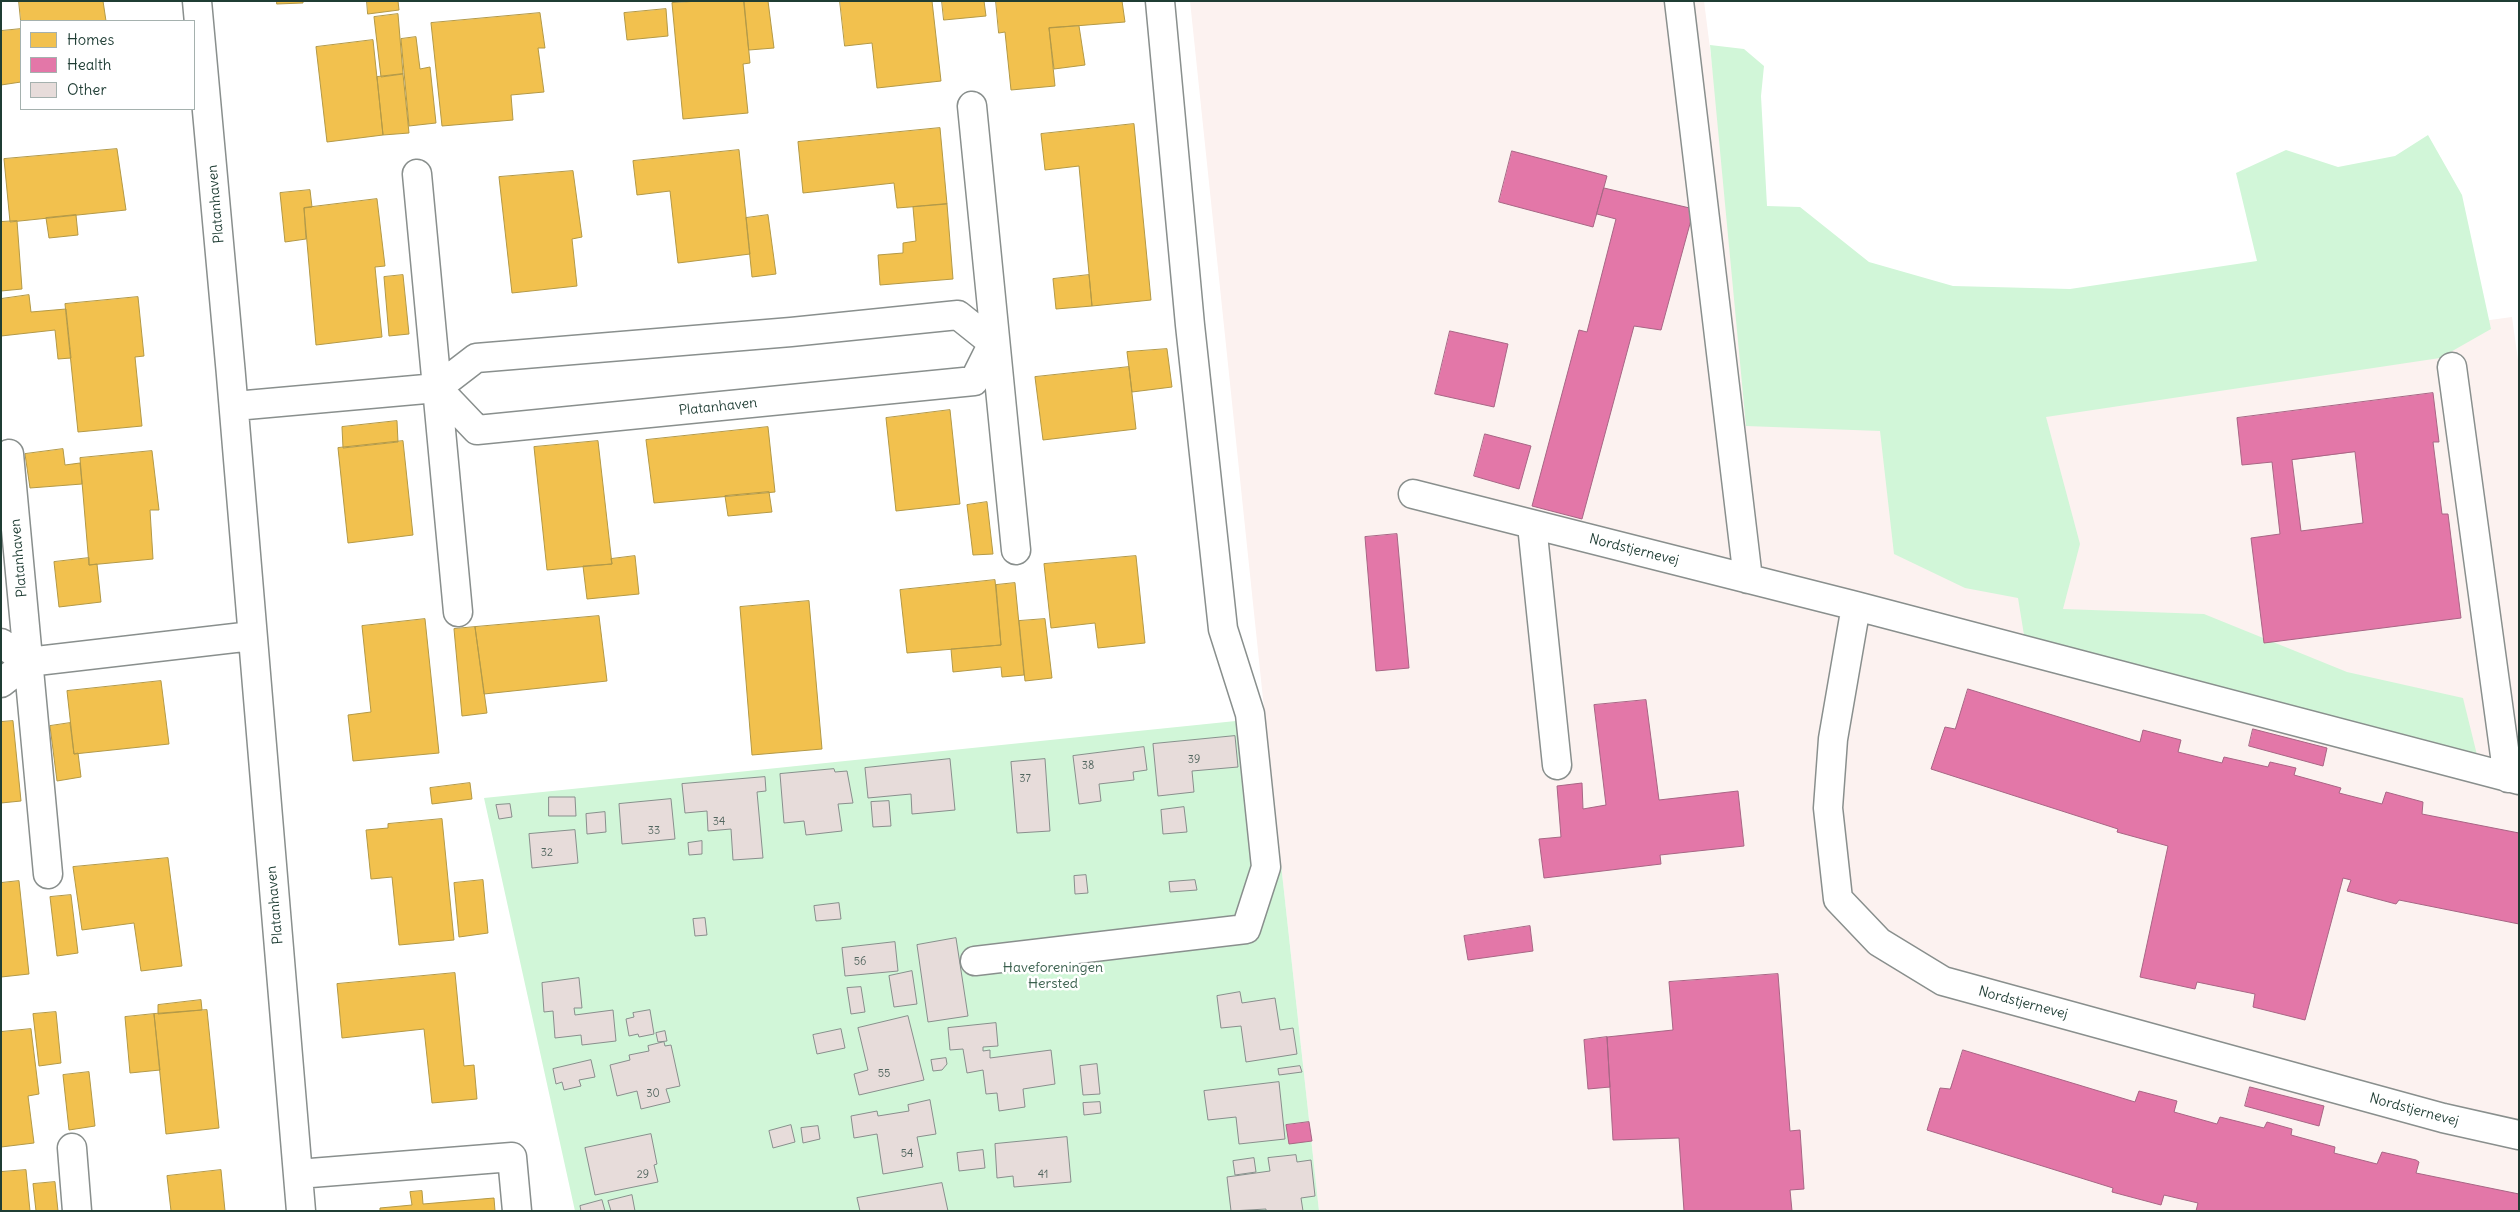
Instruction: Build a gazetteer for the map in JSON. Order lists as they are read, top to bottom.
{
  "streets": {
    "street": ["Platanhaven", "Nordstjernevej"]
  },
  "parks": ["Haveforeningen Hersted"],
  "house_numbers": [
    "39",
    "38",
    "37",
    "34",
    "33",
    "32",
    "56",
    "55",
    "30",
    "54",
    "29",
    "41"
  ],
  "legend": ["Homes", "Health", "Other"]
}
